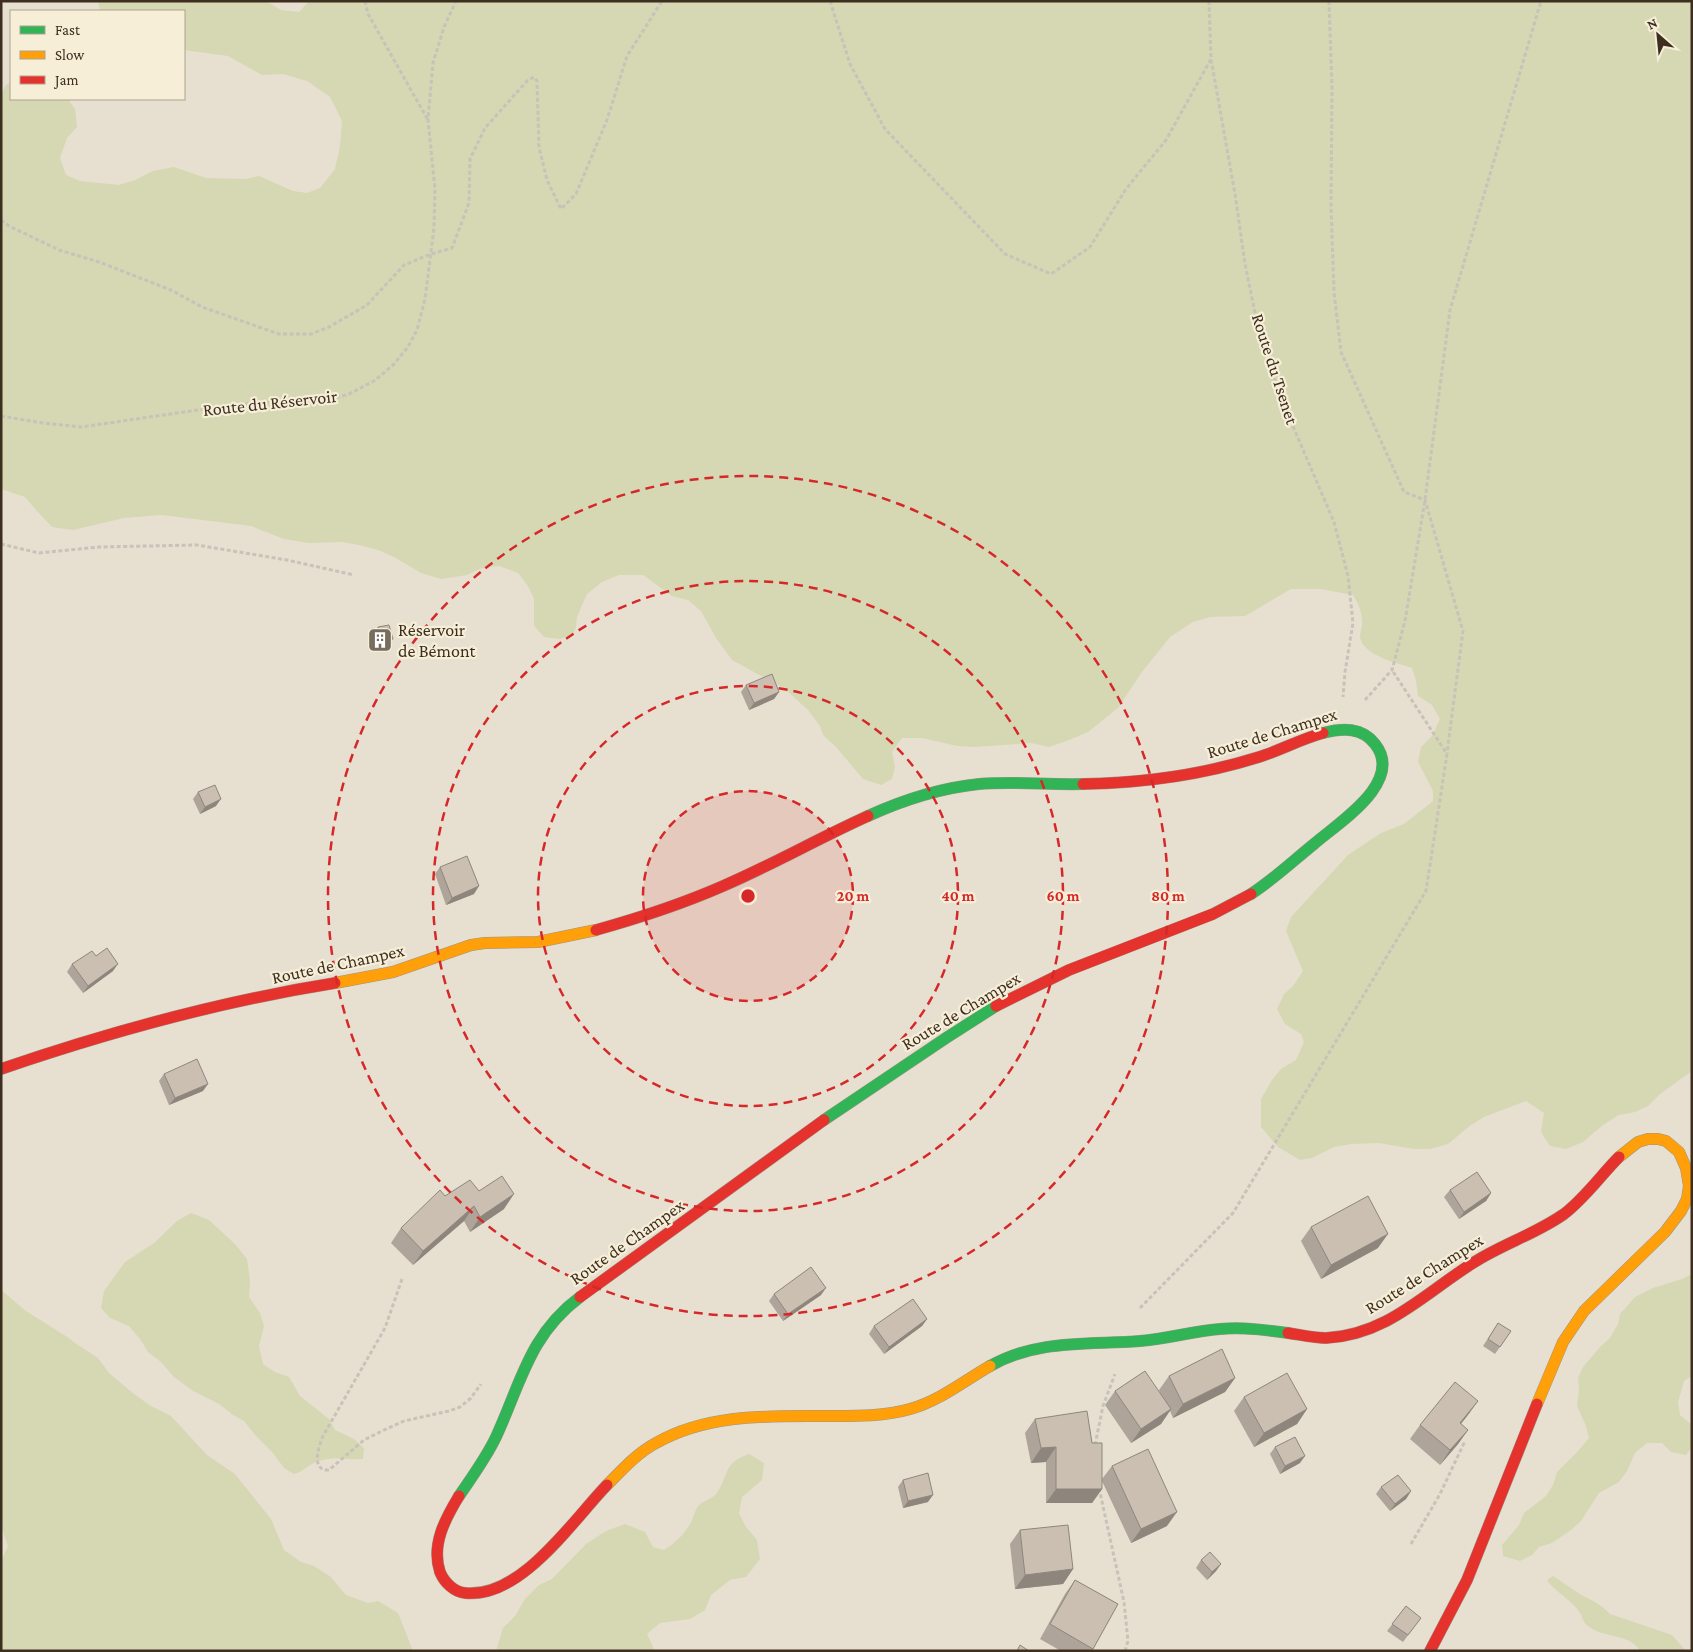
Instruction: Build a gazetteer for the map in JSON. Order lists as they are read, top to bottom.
{
  "streets": {
    "street": ["Route de Champex"],
    "path": ["Route du Tsenet", "Route du Réservoir"]
  },
  "crossings": [
    ["Route du Tsenet", "Route de Champex"]
  ],
  "places": {
    "building": ["Réservoir de Bémont"]
  },
  "legend": ["Fast", "Slow", "Jam"],
  "north": "top left",
  "rings": [
    "20 m",
    "40 m",
    "60 m",
    "80 m"
  ]
}
